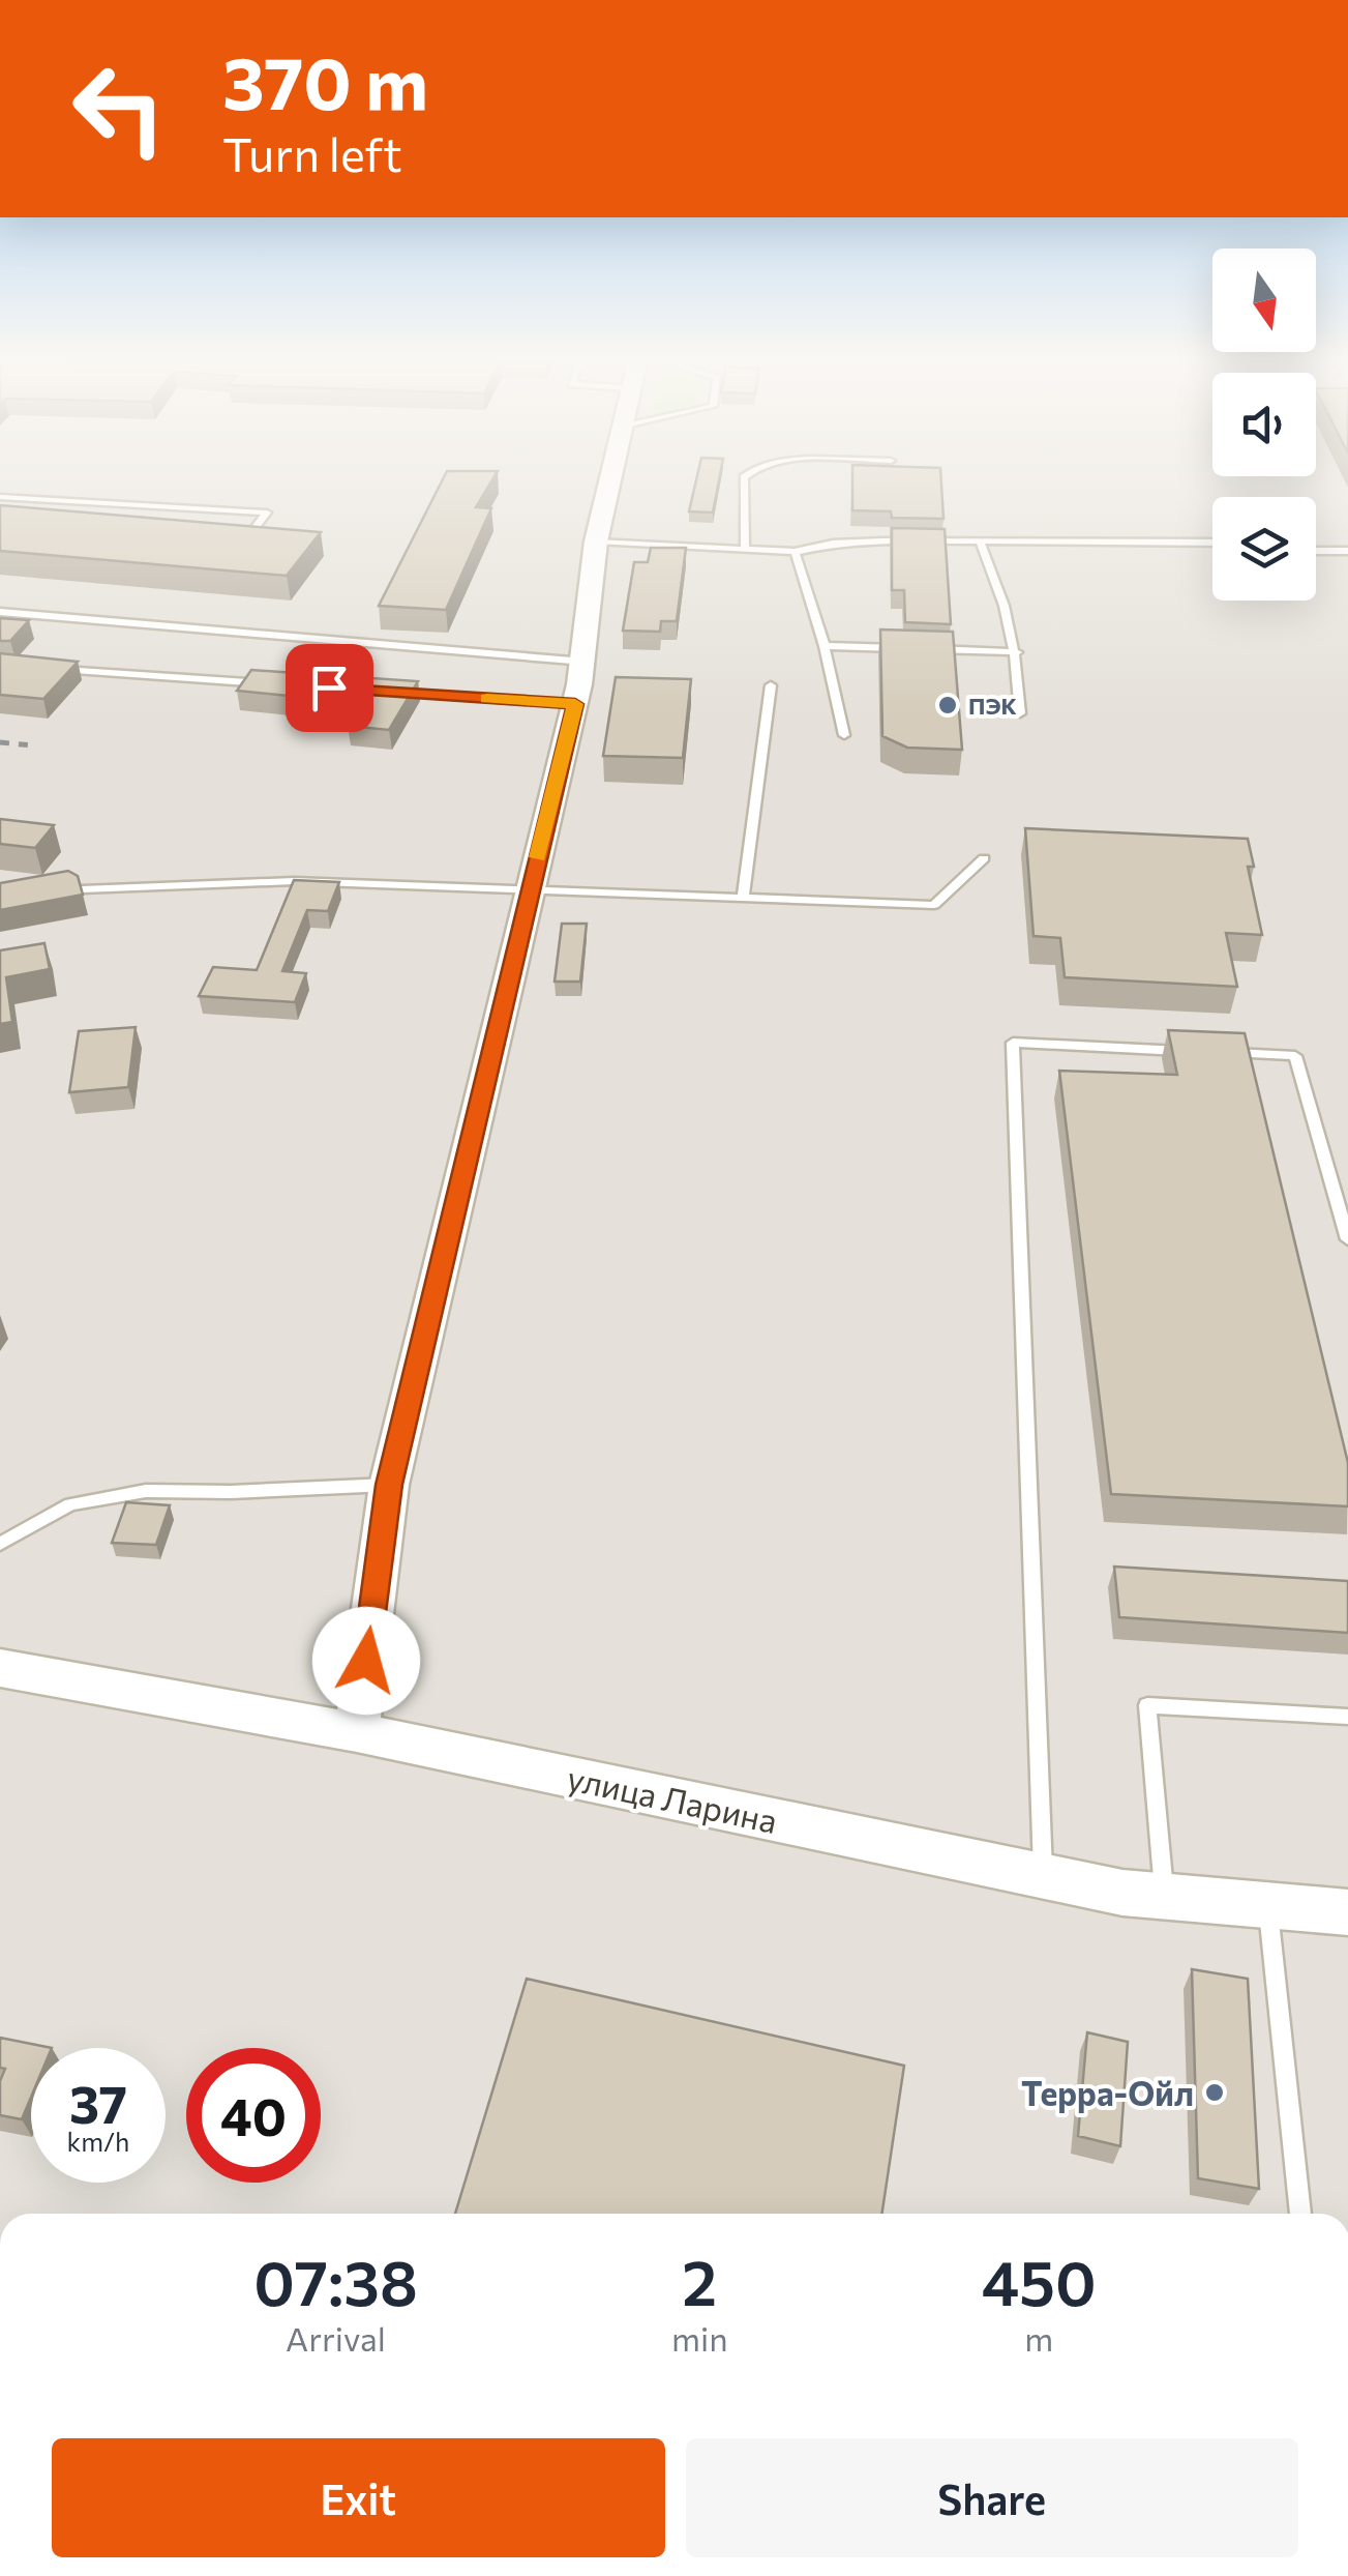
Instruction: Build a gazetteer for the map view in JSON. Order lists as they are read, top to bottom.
{
  "streets": {
    "street": ["улица Ларина"]
  },
  "places": ["ПЭК", "Терра-Ойл"],
  "north": "bottom",
  "page": {
    "turn": ["370 m", "Turn left"],
    "speed": "37 km/h",
    "limit": "40",
    "eta": [
      "07:38",
      "Arrival",
      "2",
      "min",
      "450",
      "m"
    ],
    "buttons": ["Exit", "Share"]
  }
}
